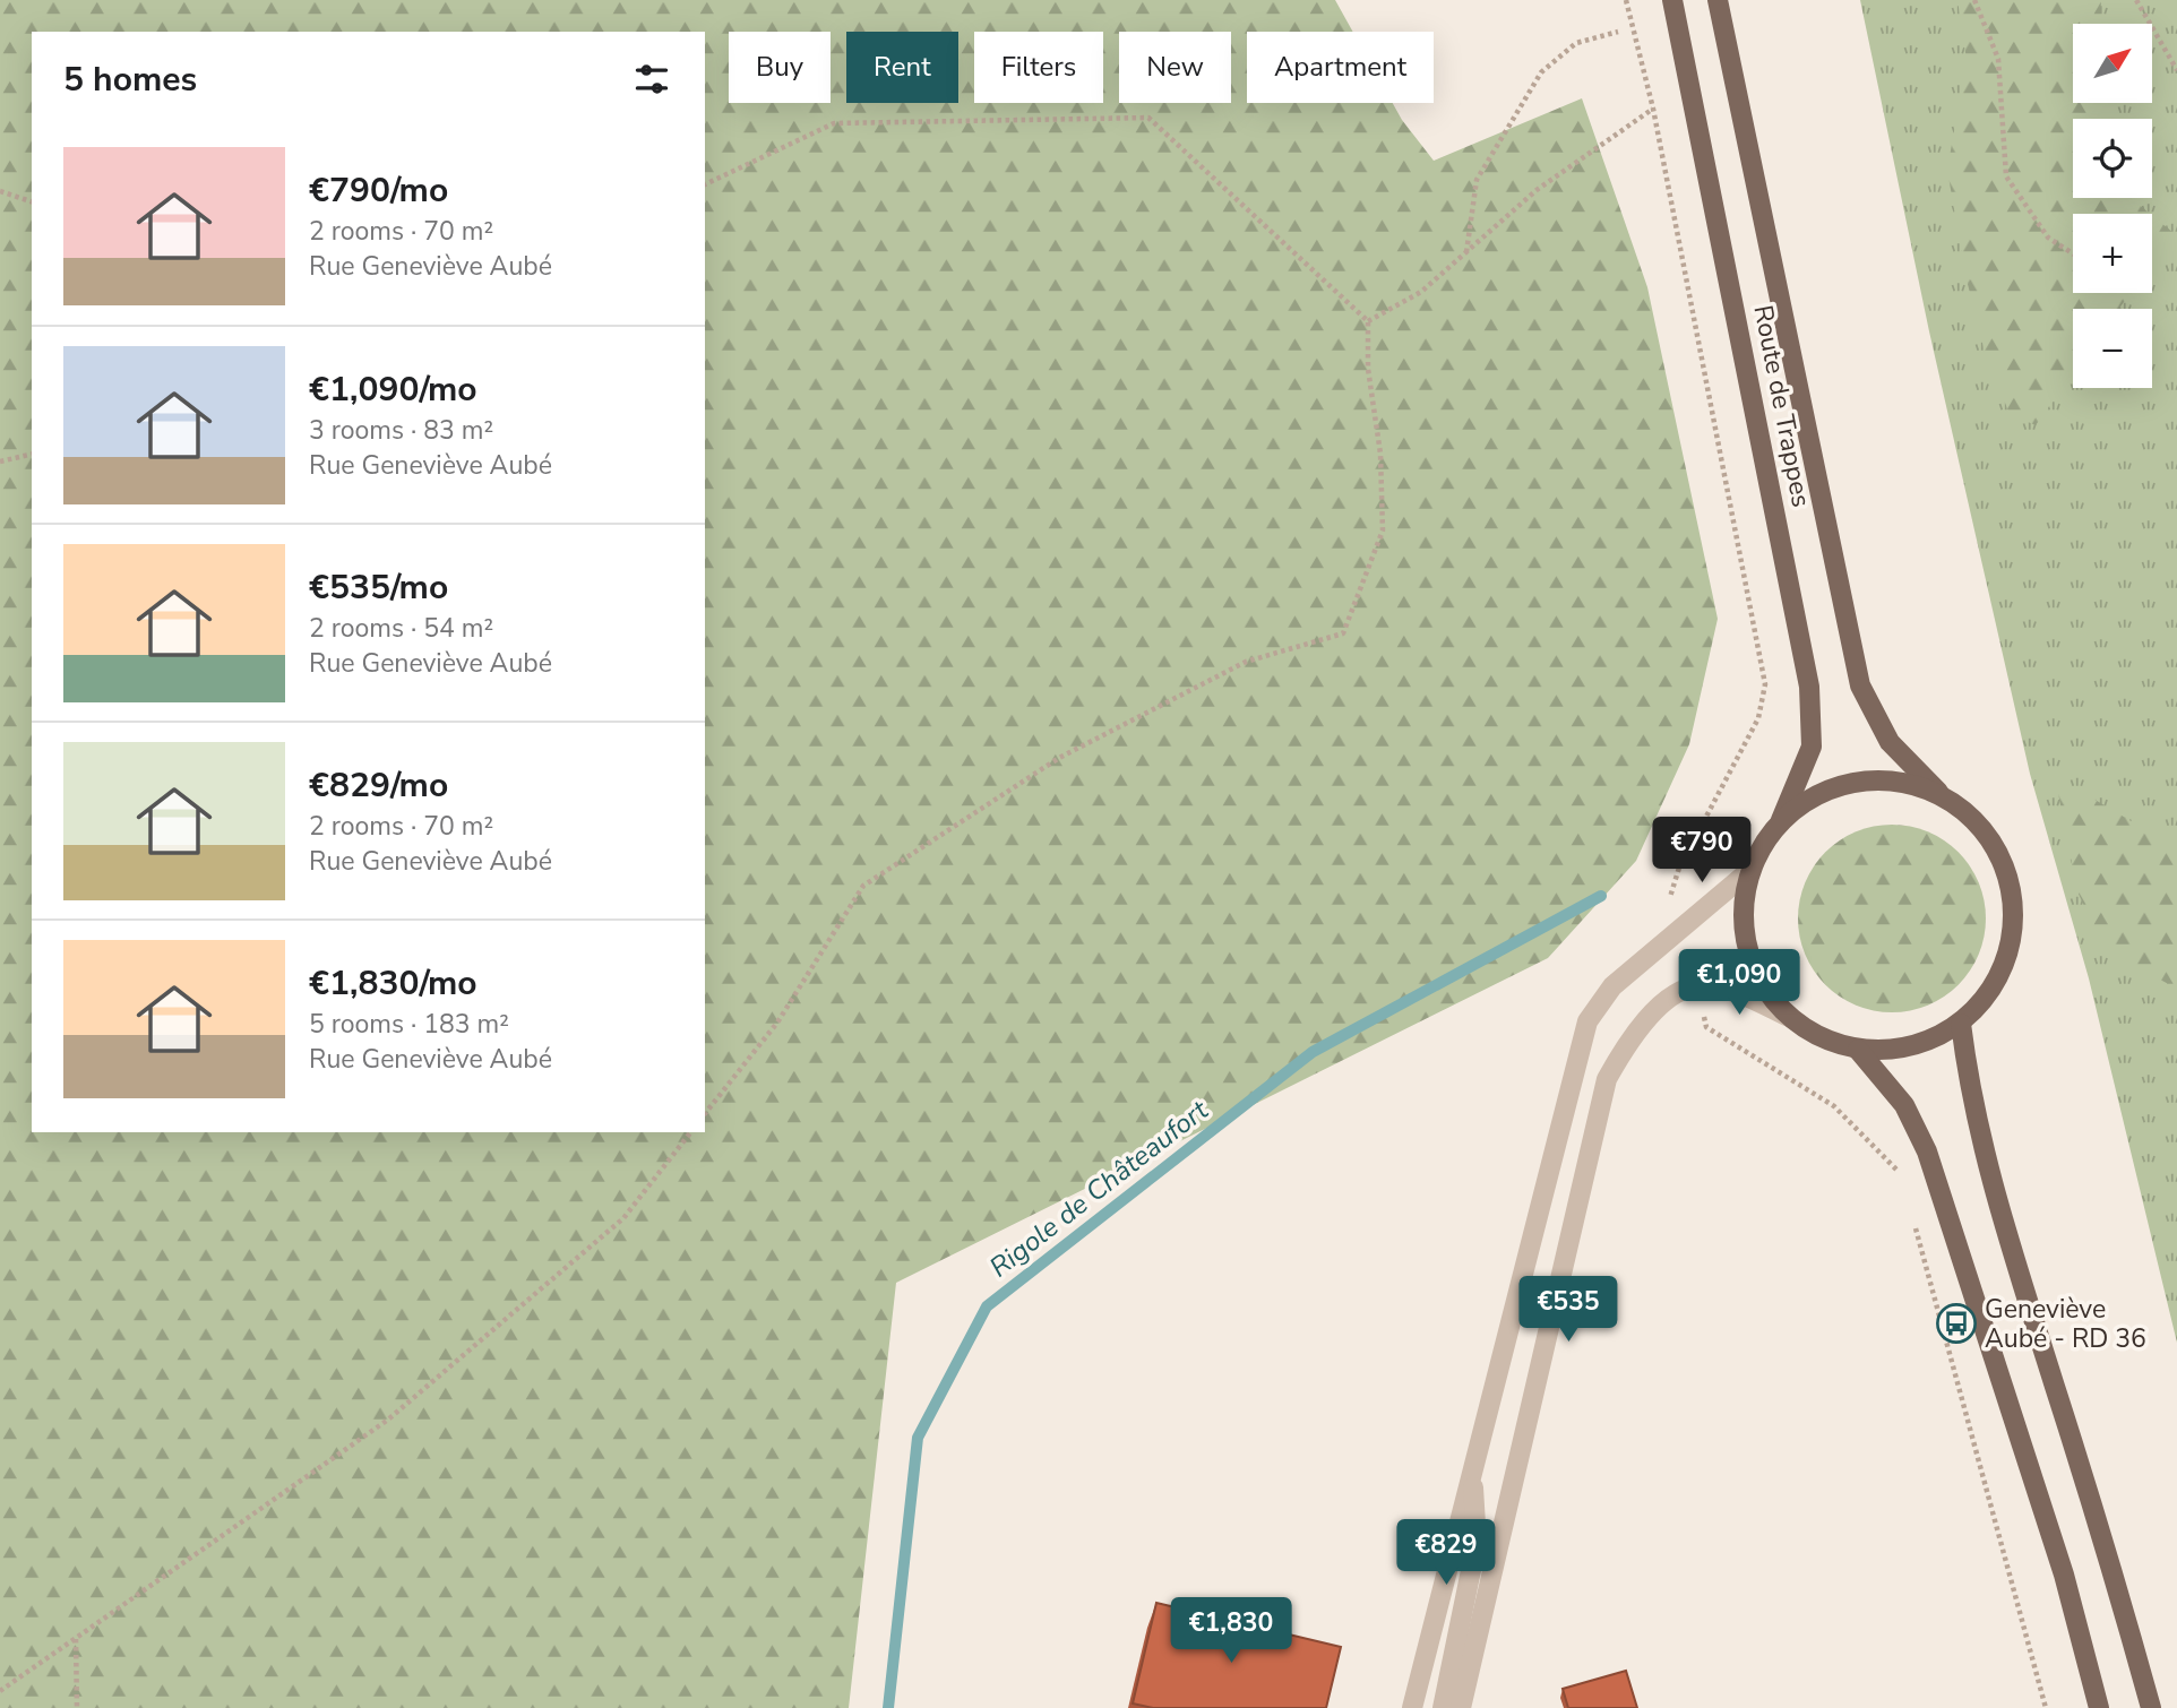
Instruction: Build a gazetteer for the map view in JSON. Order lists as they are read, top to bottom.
{
  "streets": {
    "main road": ["Route de Trappes"]
  },
  "water": ["Rigole de Châteaufort"],
  "places": {
    "bus stop": ["Geneviève Aubé - RD 36"]
  },
  "north": "top right",
  "page": {
    "map_buttons": ["+", "−"],
    "chip": [
      "Buy",
      "Rent",
      "Filters",
      "New",
      "Apartment"
    ],
    "heading": "5 homes",
    "list": [
      {
        "name": "€790/mo",
        "note": "2 rooms · 70 m² · Rue Geneviève Aubé"
      },
      {
        "name": "€1,090/mo",
        "note": "3 rooms · 83 m² · Rue Geneviève Aubé"
      },
      {
        "name": "€535/mo",
        "note": "2 rooms · 54 m² · Rue Geneviève Aubé"
      },
      {
        "name": "€829/mo",
        "note": "2 rooms · 70 m² · Rue Geneviève Aubé"
      },
      {
        "name": "€1,830/mo",
        "note": "5 rooms · 183 m² · Rue Geneviève Aubé"
      }
    ],
    "price": [
      "€790",
      "€1,090",
      "€535",
      "€829",
      "€1,830"
    ]
  }
}
